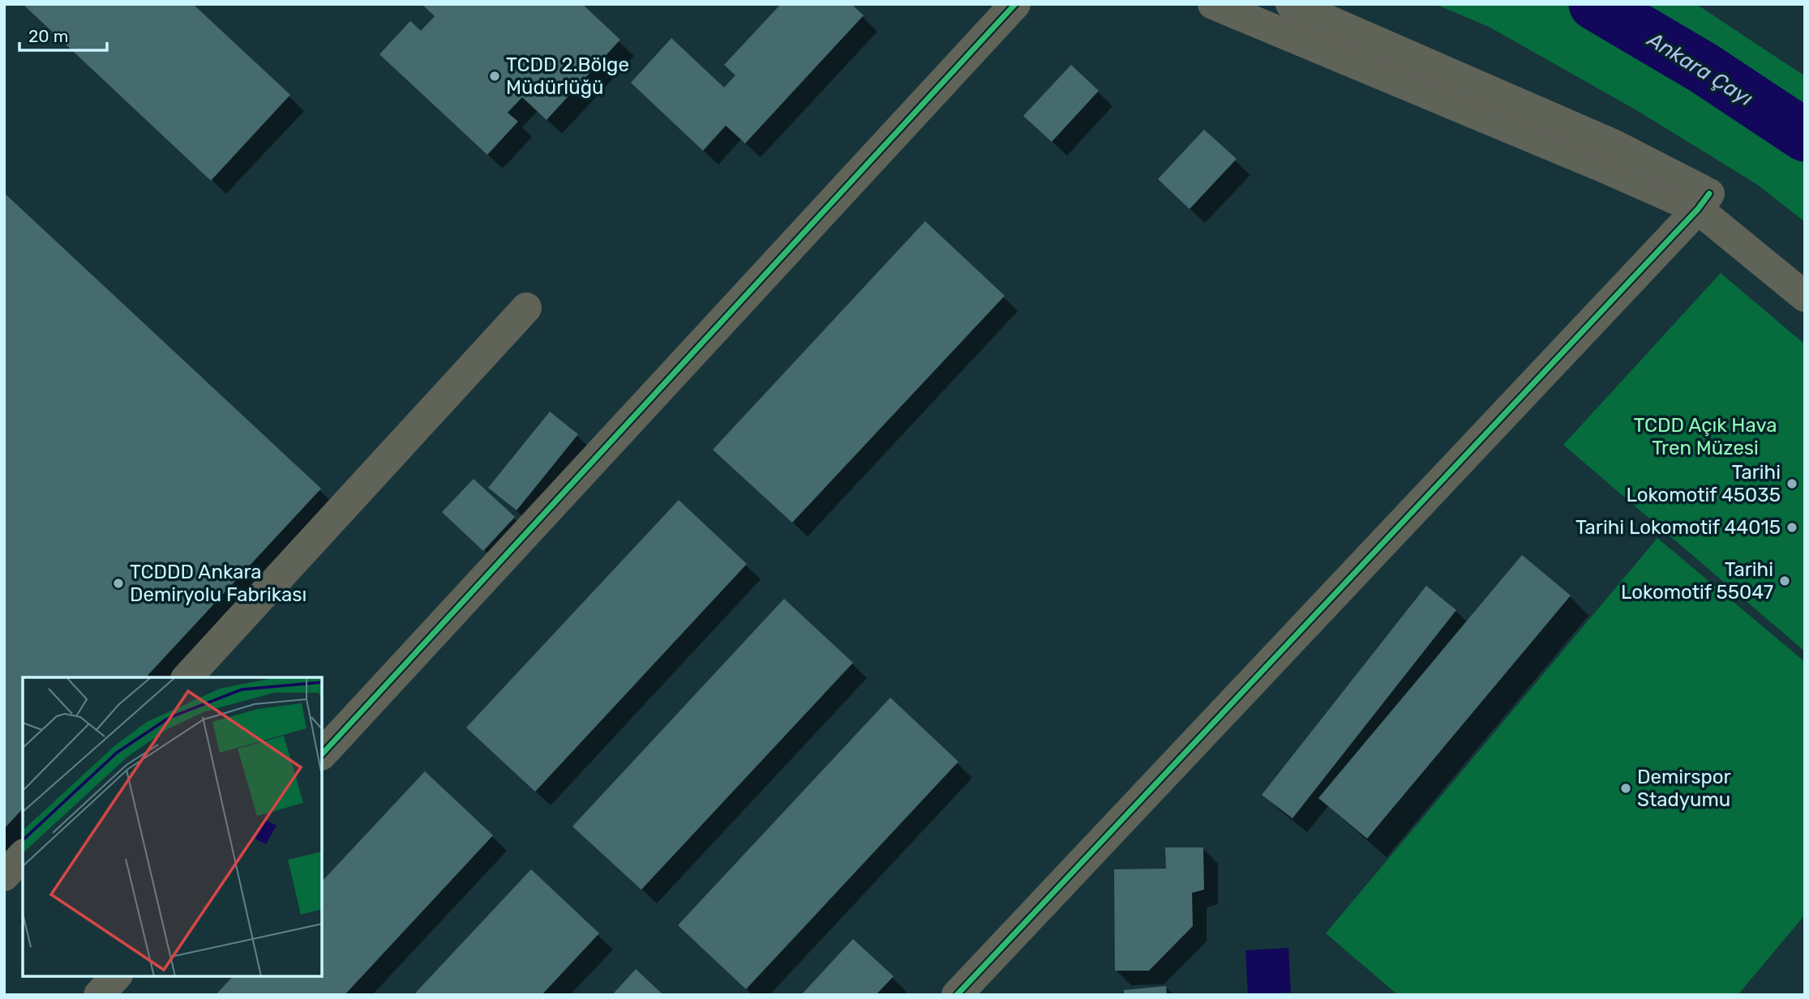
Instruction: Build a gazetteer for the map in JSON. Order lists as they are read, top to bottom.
{
  "water": ["Ankara Çayı"],
  "parks": ["TCDD Açık Hava Tren Müzesi"],
  "places": [
    "TCDD 2.Bölge Müdürlüğü",
    "Tarihi Lokomotif 45035",
    "Tarihi Lokomotif 44015",
    "Tarihi Lokomotif 55047",
    "TCDDD Ankara Demiryolu Fabrikası",
    "Demirspor Stadyumu"
  ],
  "scale_bar": "20 m"
}
